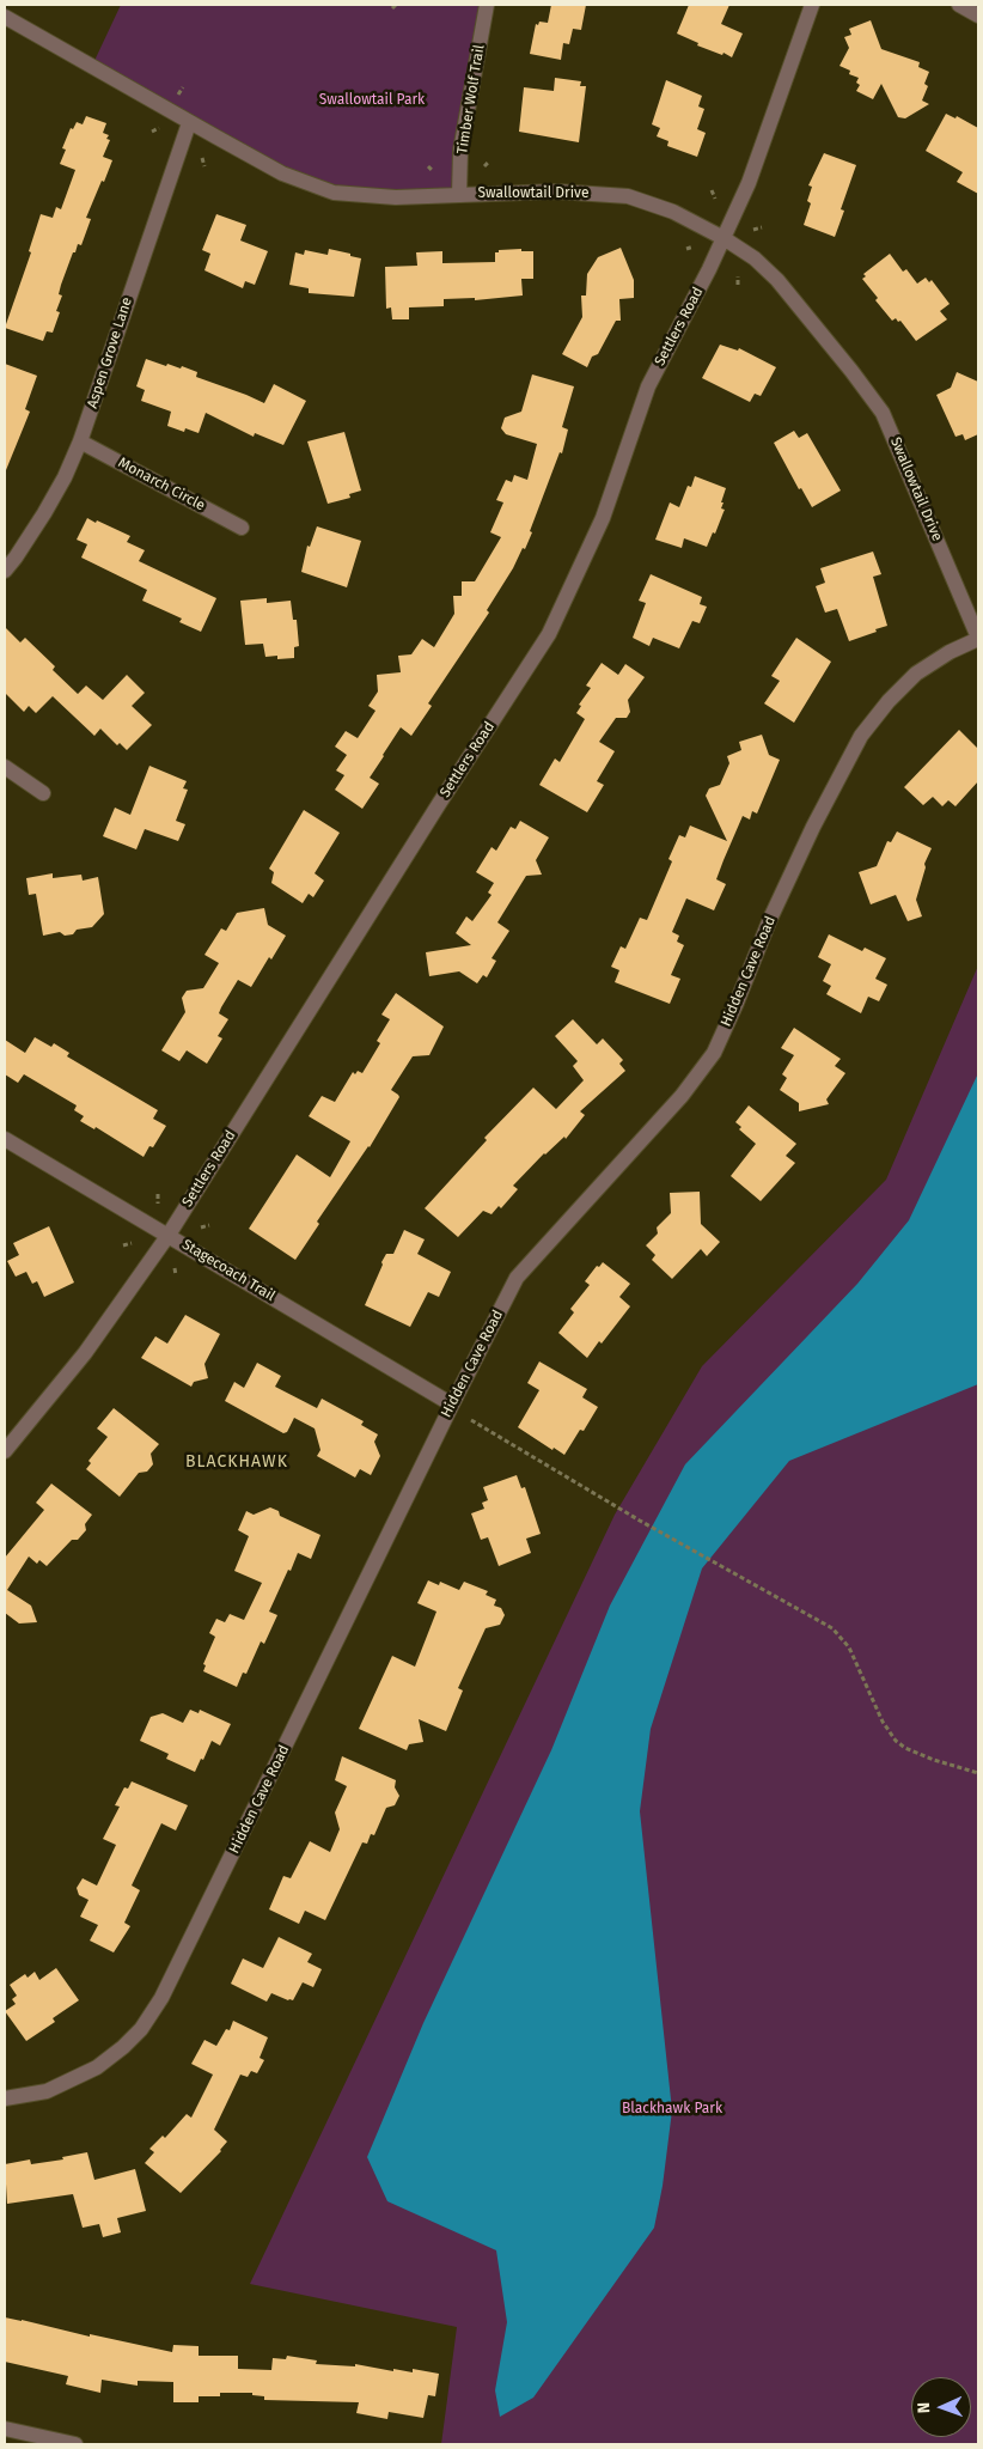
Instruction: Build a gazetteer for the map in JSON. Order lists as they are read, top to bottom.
{
  "streets": {
    "street": [
      "Timber Wolf Trail",
      "Swallowtail Drive",
      "Settlers Road",
      "Aspen Grove Lane",
      "Monarch Circle",
      "Hidden Cave Road",
      "Stagecoach Trail"
    ]
  },
  "crossings": [
    ["Timber Wolf Trail", "Swallowtail Drive"],
    ["Swallowtail Drive", "Settlers Road"],
    ["Swallowtail Drive", "Aspen Grove Lane"],
    ["Swallowtail Drive", "Hidden Cave Road"],
    ["Settlers Road", "Stagecoach Trail"],
    ["Aspen Grove Lane", "Monarch Circle"],
    ["Hidden Cave Road", "Stagecoach Trail"]
  ],
  "districts": ["BLACKHAWK"],
  "parks": ["Swallowtail Park", "Blackhawk Park"],
  "north": "left"
}
